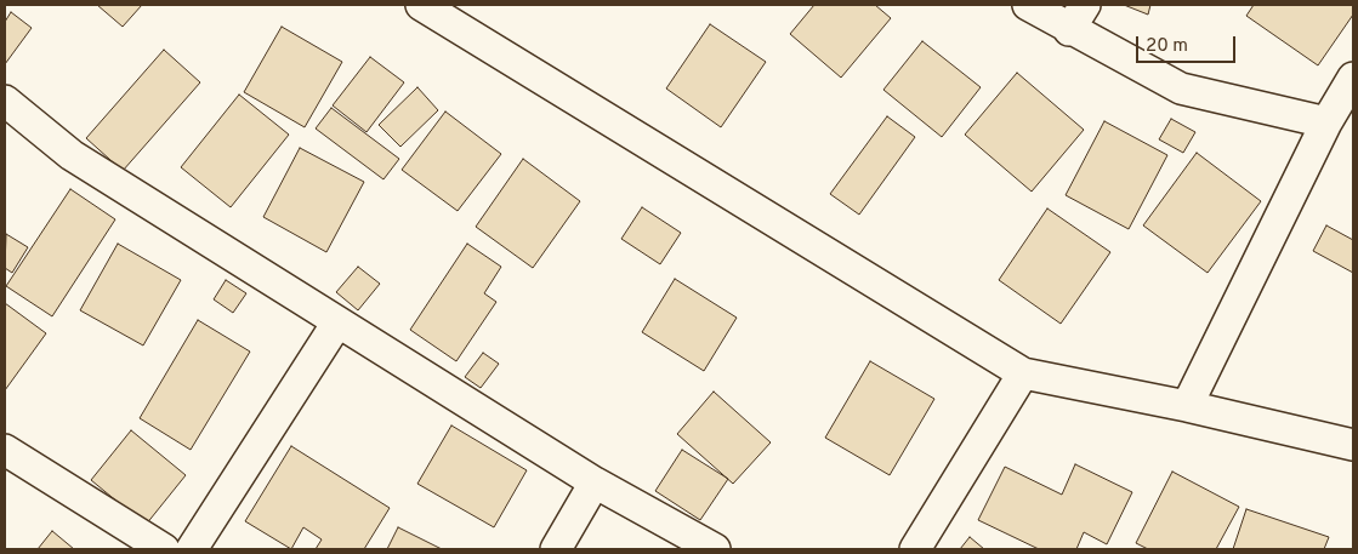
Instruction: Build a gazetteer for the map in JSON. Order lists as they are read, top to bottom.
{
  "scale_bar": "20 m"
}
